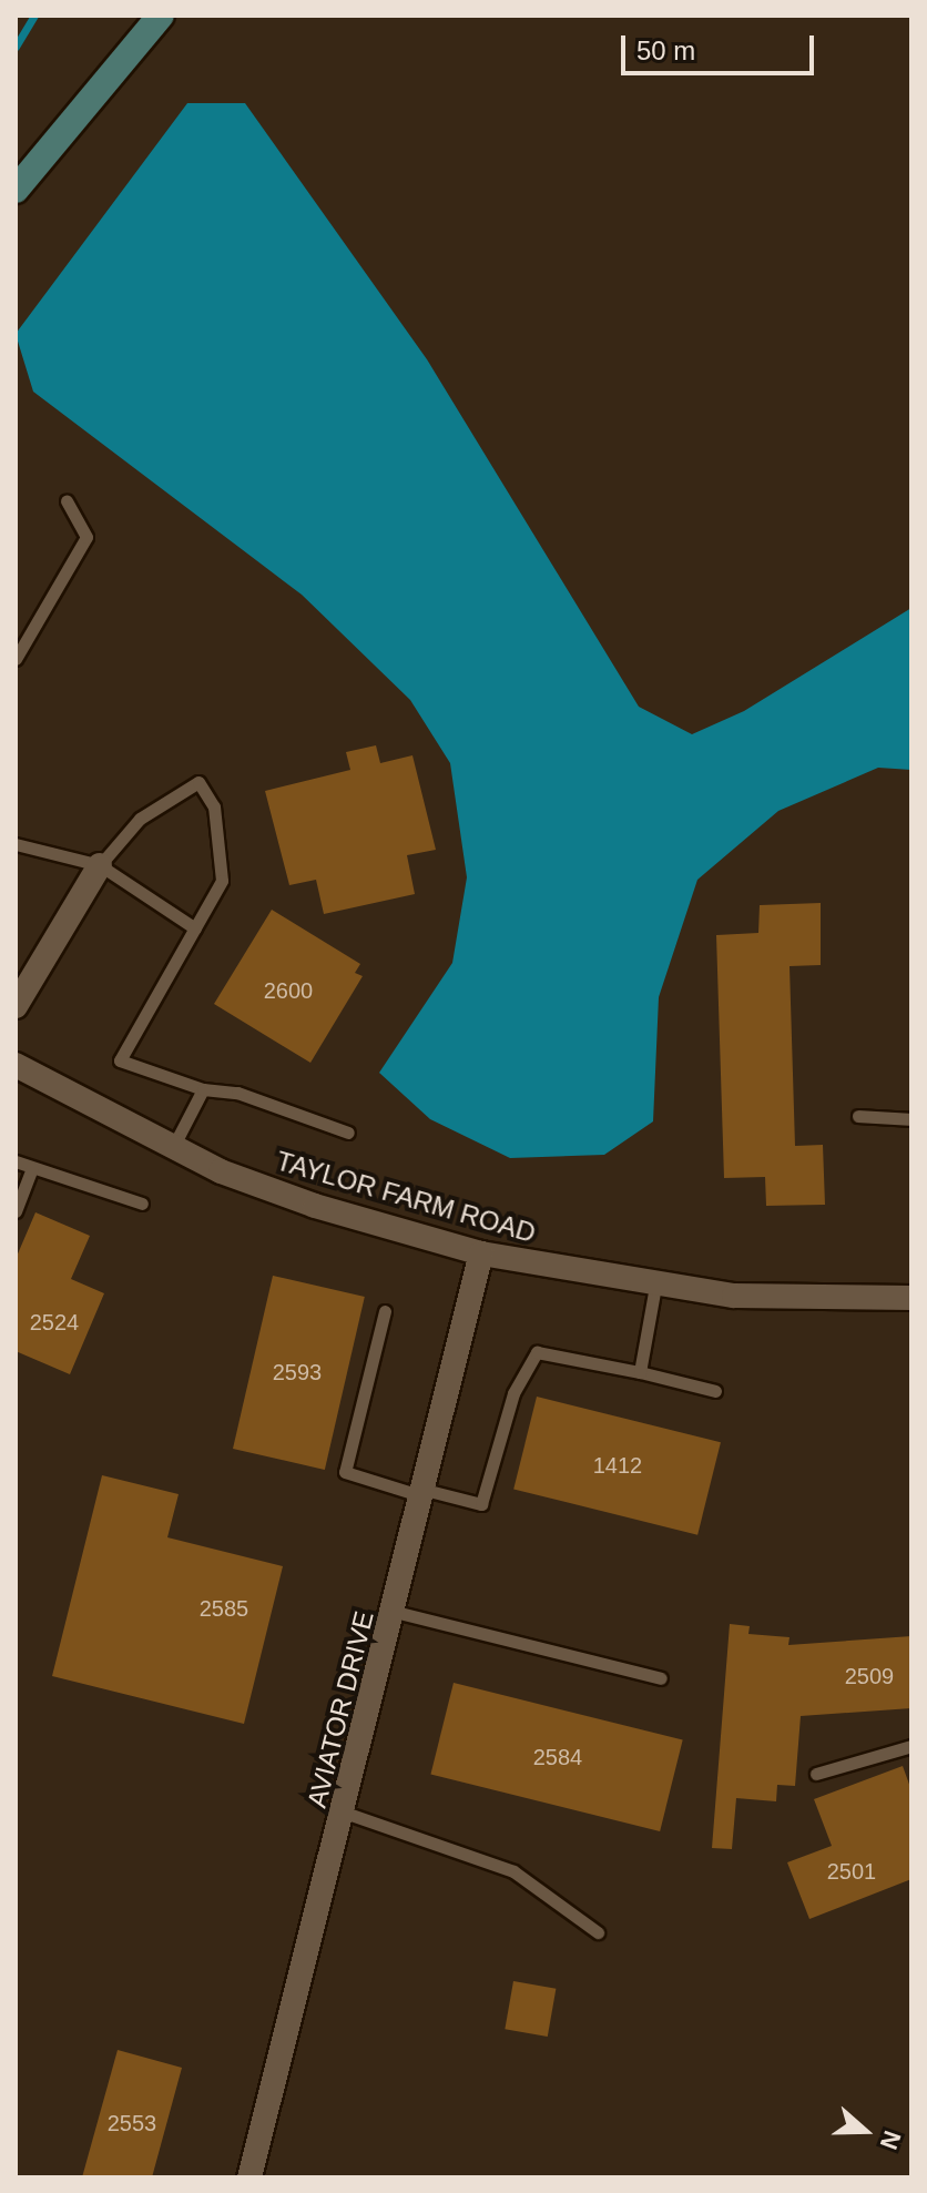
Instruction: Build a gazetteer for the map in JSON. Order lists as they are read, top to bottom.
{
  "streets": {
    "street": ["TAYLOR FARM ROAD", "AVIATOR DRIVE"]
  },
  "crossings": [
    ["TAYLOR FARM ROAD", "AVIATOR DRIVE"]
  ],
  "house_numbers": [
    "2600",
    "2524",
    "2593",
    "1412",
    "2585",
    "2509",
    "2584",
    "2501",
    "2553"
  ],
  "scale_bar": "50 m",
  "north": "right"
}
